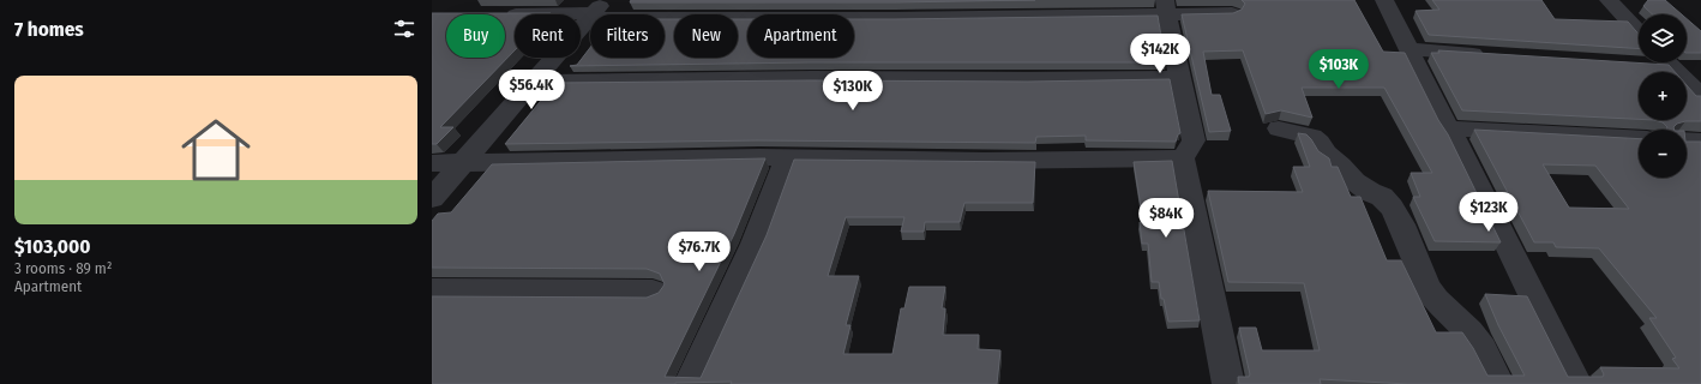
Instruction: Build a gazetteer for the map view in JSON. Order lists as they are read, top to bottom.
{
  "page": {
    "heading": "7 homes",
    "map_buttons": ["+", "−"],
    "chip": [
      "Buy",
      "Rent",
      "Filters",
      "New",
      "Apartment"
    ],
    "price": [
      "$142K",
      "$103K",
      "$56.4K",
      "$130K",
      "$123K",
      "$84K",
      "$76.7K"
    ],
    "list": [
      {
        "name": "$103,000",
        "note": "3 rooms · 89 m² · Apartment"
      }
    ]
  }
}
